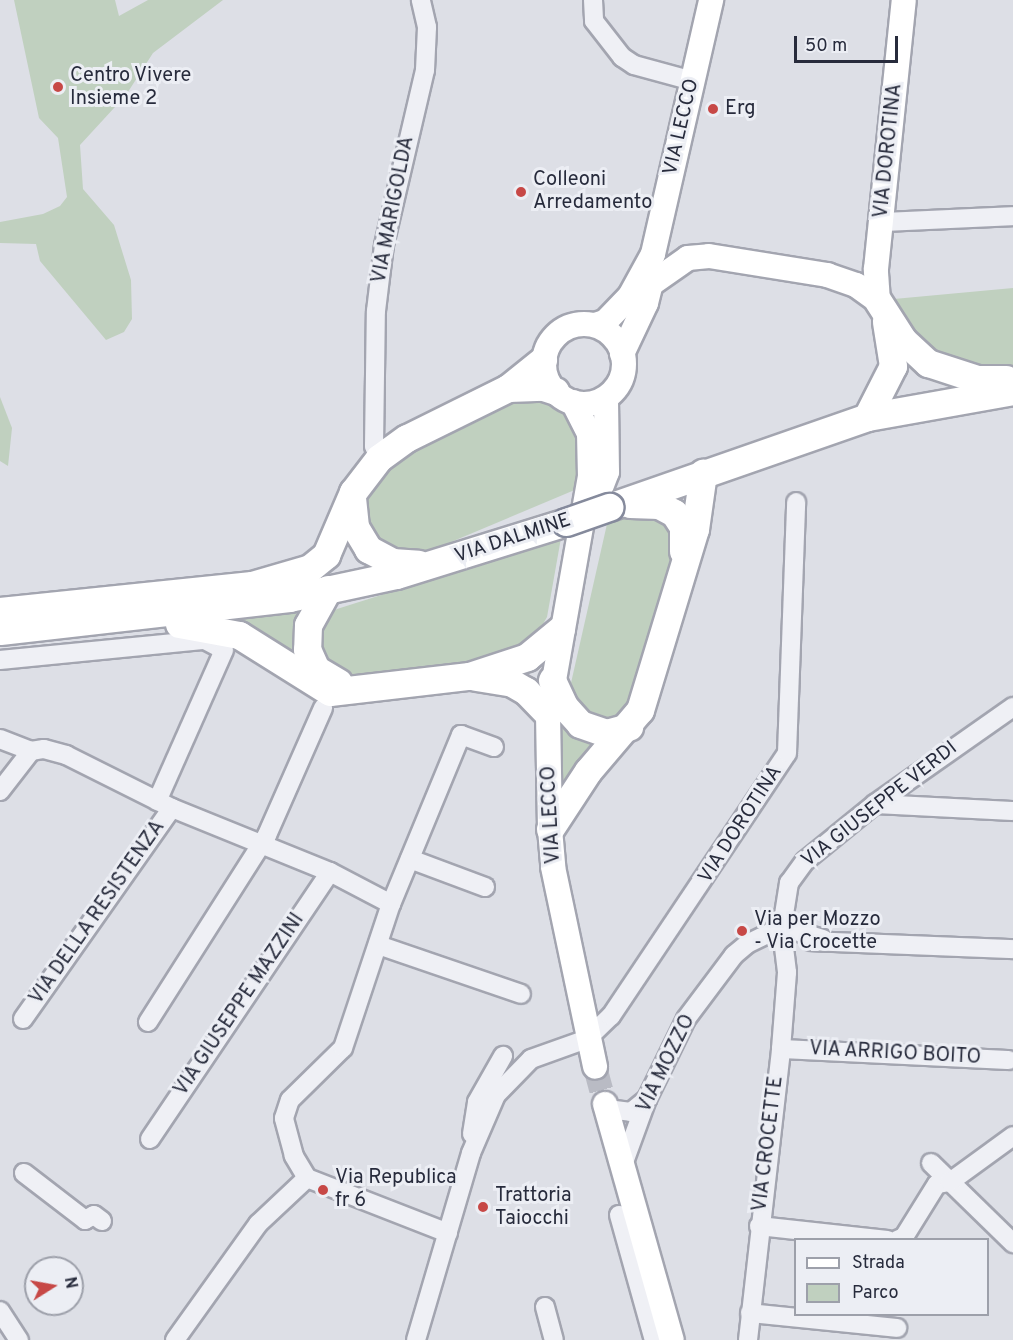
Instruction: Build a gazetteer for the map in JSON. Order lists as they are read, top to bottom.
{
  "streets": {
    "highway": ["VIA DALMINE"],
    "main road": ["VIA LECCO", "VIA DOROTINA"],
    "street": [
      "VIA MARIGOLDA",
      "VIA GIUSEPPE VERDI",
      "VIA DELLA RESISTENZA",
      "VIA GIUSEPPE MAZZINI",
      "VIA ARRIGO BOITO",
      "VIA MOZZO",
      "VIA CROCETTE"
    ]
  },
  "crossings": [
    ["VIA LECCO", "VIA DOROTINA"],
    ["VIA GIUSEPPE VERDI", "VIA MOZZO"],
    ["VIA GIUSEPPE VERDI", "VIA CROCETTE"],
    ["VIA DELLA RESISTENZA", "VIA GIUSEPPE MAZZINI"],
    ["VIA ARRIGO BOITO", "VIA CROCETTE"],
    ["VIA MOZZO", "VIA CROCETTE"]
  ],
  "places": [
    "Centro Vivere Insieme 2",
    "Erg",
    "Colleoni Arredamento",
    "Via per Mozzo - Via Crocette",
    "Via Republica fr 6",
    "Trattoria Taiocchi"
  ],
  "legend": ["Strada", "Parco"],
  "scale_bar": "50 m",
  "north": "right"
}
